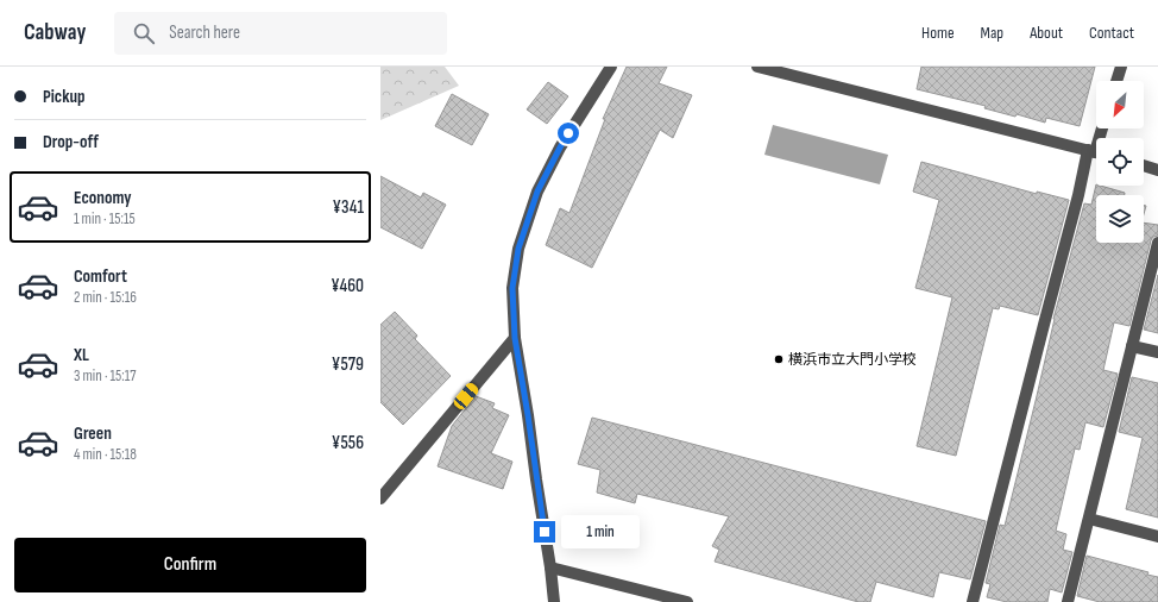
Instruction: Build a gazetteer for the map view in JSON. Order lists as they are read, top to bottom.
{
  "places": ["横浜市立大門小学校"],
  "north": "bottom left",
  "page": {
    "header": "Cabway",
    "search": "Search here",
    "nav": [
      "Home",
      "Map",
      "About",
      "Contact"
    ],
    "banner": ["Pickup", "Drop-off"],
    "list": [
      {
        "name": "Economy",
        "note": "1 min · 15:15",
        "value": "¥341"
      },
      {
        "name": "Comfort",
        "note": "2 min · 15:16",
        "value": "¥460"
      },
      {
        "name": "XL",
        "note": "3 min · 15:17",
        "value": "¥579"
      },
      {
        "name": "Green",
        "note": "4 min · 15:18",
        "value": "¥556"
      }
    ],
    "bubble": "1 min",
    "buttons": "Confirm"
  }
}
